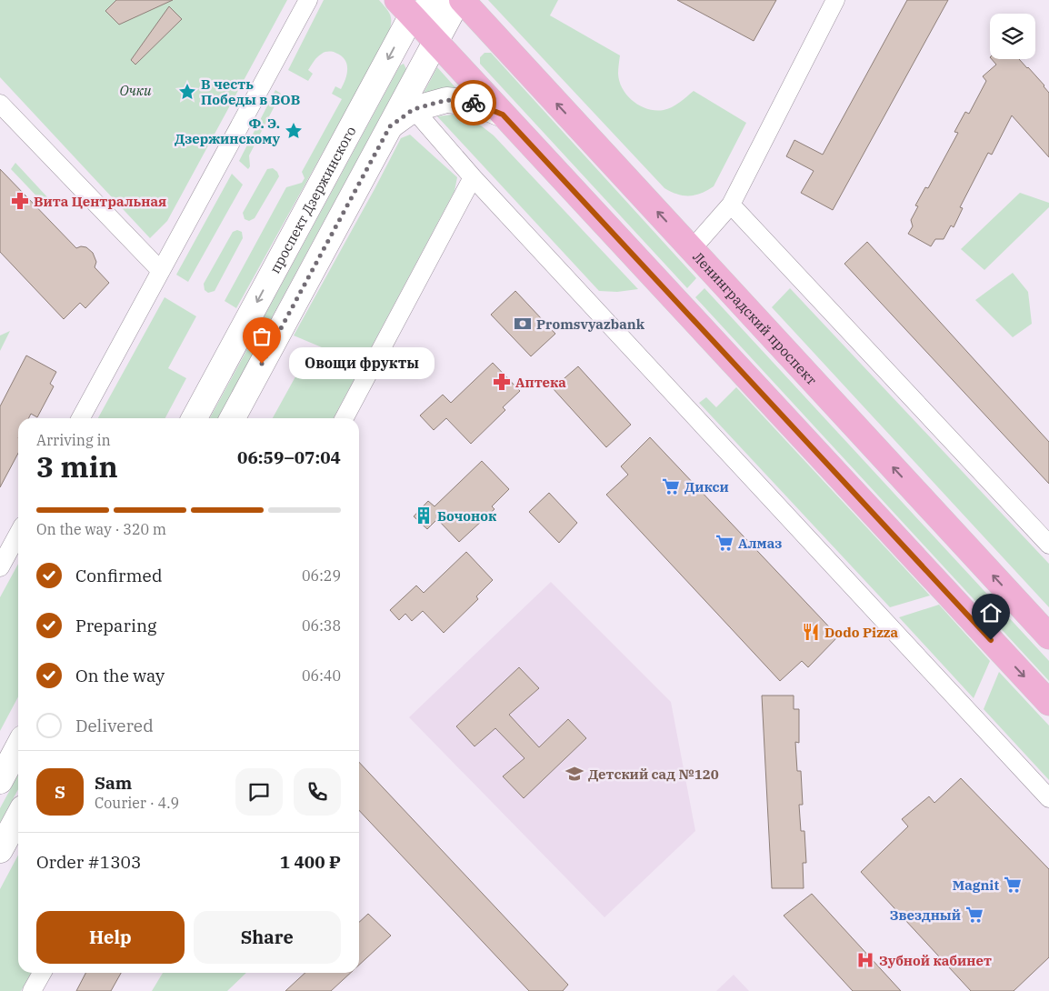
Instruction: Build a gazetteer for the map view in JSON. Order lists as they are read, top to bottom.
{
  "streets": {
    "main road": ["проспект Дзержинского", "Ленинградский проспект"]
  },
  "parks": ["Очки"],
  "places": {
    "place": ["В честь Победы в ВОВ", "Ф. Э. Дзержинскому"],
    "pharmacy": ["Вита Центральная", "Аптека"],
    "bank": ["Promsvyazbank"],
    "other": ["Овощи фрукты"],
    "supermarket": [
      "Дикси",
      "Алмаз",
      "Magnit",
      "Звездный"
    ],
    "building": ["Бочонок"],
    "restaurant": ["Dodo Pizza"],
    "school or university": ["Детский сад №120"],
    "hospital": ["Зубной кабинет"]
  },
  "page": {
    "bubble": "Овощи фрукты",
    "heading": ["3 min", "Arriving in", "06:59–07:04"],
    "panel": [
      "Sam",
      "Courier · 4.9",
      "Order #1303",
      "1 400 ₽"
    ],
    "bar": "On the way · 320 m",
    "list": [
      ["Confirmed", "06:29"],
      ["Preparing", "06:38"],
      ["On the way", "06:40"],
      "Delivered"
    ],
    "round": "S",
    "buttons": ["Help", "Share"]
  }
}
